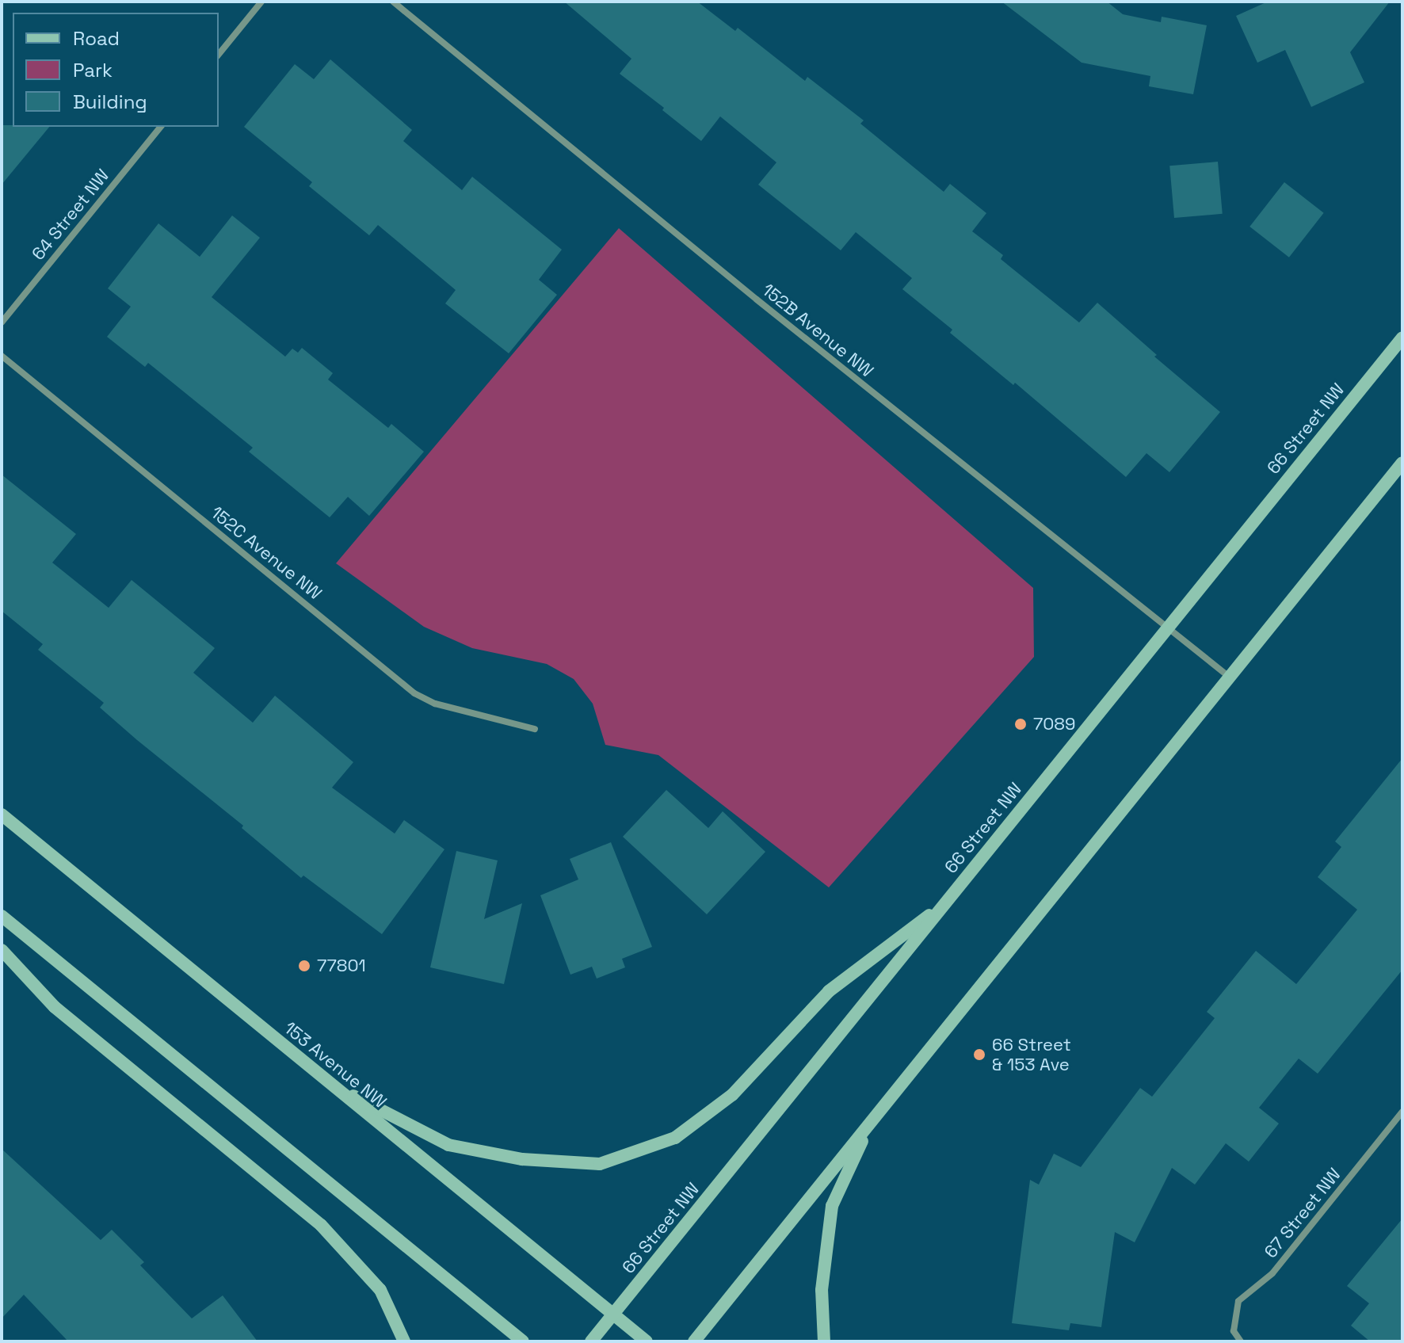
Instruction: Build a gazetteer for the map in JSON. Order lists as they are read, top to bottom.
{
  "streets": {
    "main road": ["66 Street NW", "153 Avenue NW"],
    "street": [
      "64 Street NW",
      "152B Avenue NW",
      "152C Avenue NW",
      "67 Street NW"
    ]
  },
  "crossings": [
    ["152B Avenue NW", "66 Street NW"],
    ["66 Street NW", "153 Avenue NW"]
  ],
  "places": ["7089", "77801", "66 Street & 153 Ave"],
  "legend": ["Road", "Park", "Building"]
}
